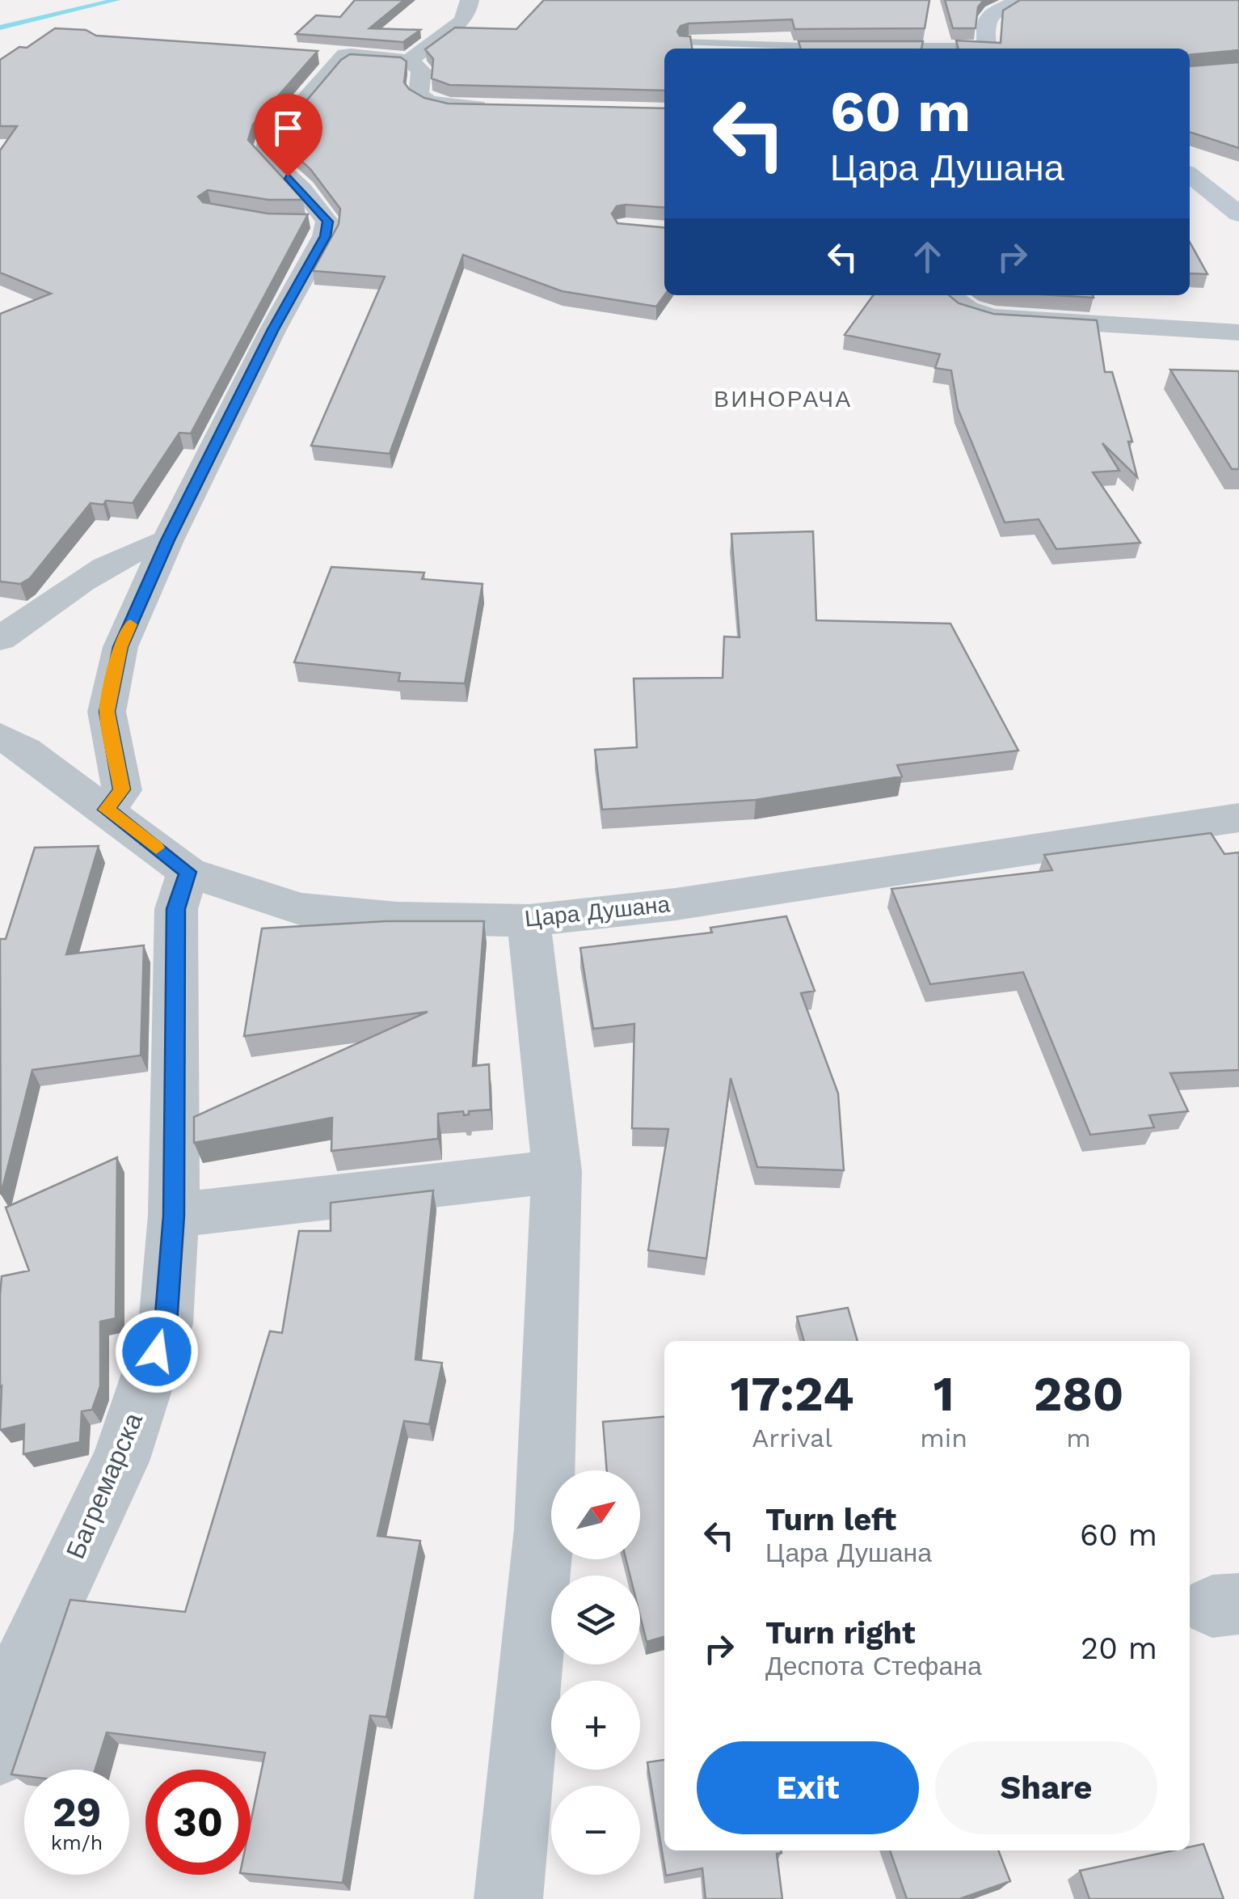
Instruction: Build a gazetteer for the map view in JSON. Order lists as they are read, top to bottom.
{
  "streets": {
    "street": ["Цара Душана", "Багремарска"]
  },
  "crossings": [
    ["Цара Душана", "Багремарска"]
  ],
  "districts": ["ВИНОРАЧА"],
  "north": "top right",
  "page": {
    "turn": ["60 m", "Цара Душана"],
    "eta": [
      "17:24",
      "Arrival",
      "1",
      "min",
      "280",
      "m"
    ],
    "map_buttons": ["+", "−"],
    "list": [
      {
        "name": "Turn left",
        "note": "Цара Душана",
        "value": "60 m"
      },
      {
        "name": "Turn right",
        "note": "Деспота Стефана",
        "value": "20 m"
      }
    ],
    "buttons": ["Exit", "Share"],
    "speed": "29 km/h",
    "limit": "30"
  }
}
